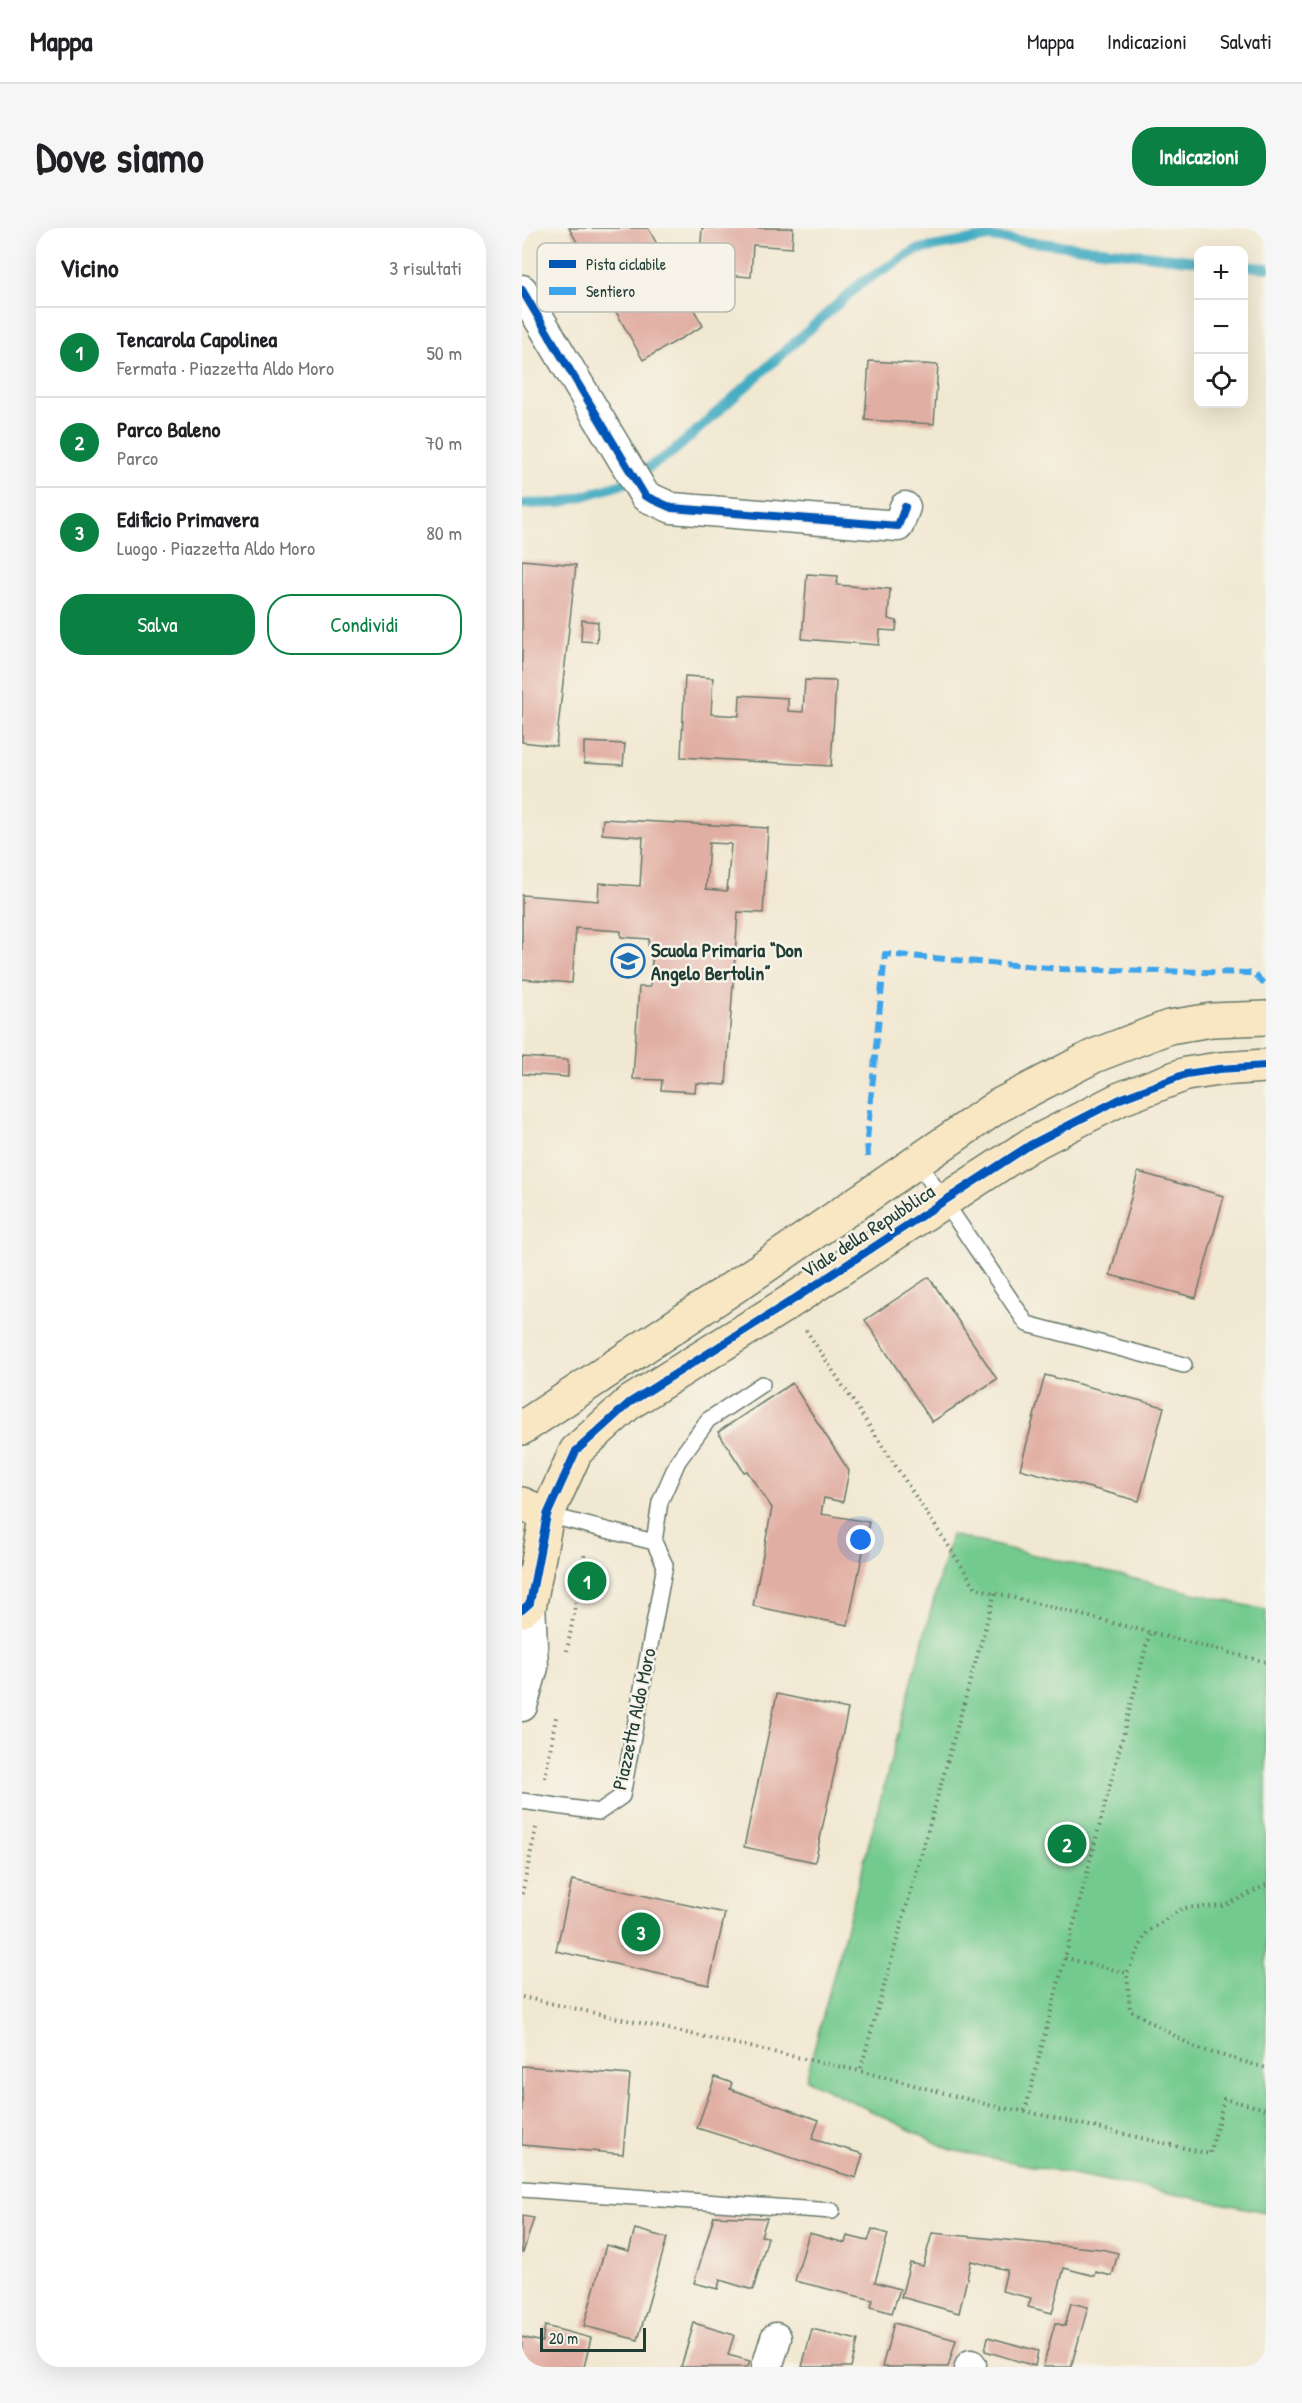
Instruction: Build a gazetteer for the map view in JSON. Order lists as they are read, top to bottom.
{
  "streets": {
    "street": ["Viale della Repubblica"],
    "lane": ["Piazzetta Aldo Moro"]
  },
  "places": {
    "school or university": ["Scuola Primaria “Don Angelo Bertolin”"]
  },
  "legend": ["Pista ciclabile", "Sentiero"],
  "scale_bar": "20 m",
  "page": {
    "header": "Mappa",
    "nav": ["Mappa", "Indicazioni", "Salvati"],
    "buttons": [
      "Indicazioni",
      ["Salva", "Condividi"]
    ],
    "title": "Dove siamo",
    "heading": ["Vicino", "3 risultati"],
    "map_buttons": ["+", "−"],
    "list": [
      {
        "mark": "1",
        "name": "Tencarola Capolinea",
        "note": "Fermata · Piazzetta Aldo Moro",
        "value": "50 m"
      },
      {
        "mark": "2",
        "name": "Parco Baleno",
        "note": "Parco",
        "value": "70 m"
      },
      {
        "mark": "3",
        "name": "Edificio Primavera",
        "note": "Luogo · Piazzetta Aldo Moro",
        "value": "80 m"
      }
    ],
    "pins": ["1", "2", "3"],
    "scale": "20 m"
  }
}
